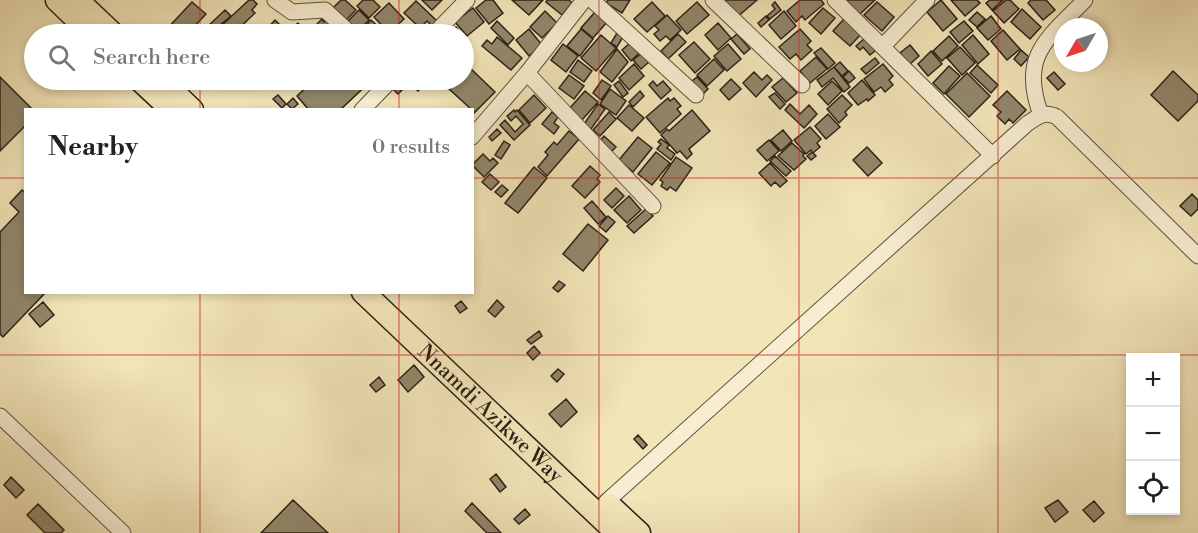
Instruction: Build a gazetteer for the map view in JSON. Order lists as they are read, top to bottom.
{
  "streets": {
    "highway": ["Nnamdi Azikwe Way"]
  },
  "north": "bottom left",
  "page": {
    "search": "Search here",
    "heading": ["Nearby", "0 results"],
    "map_buttons": ["+", "−"]
  }
}
